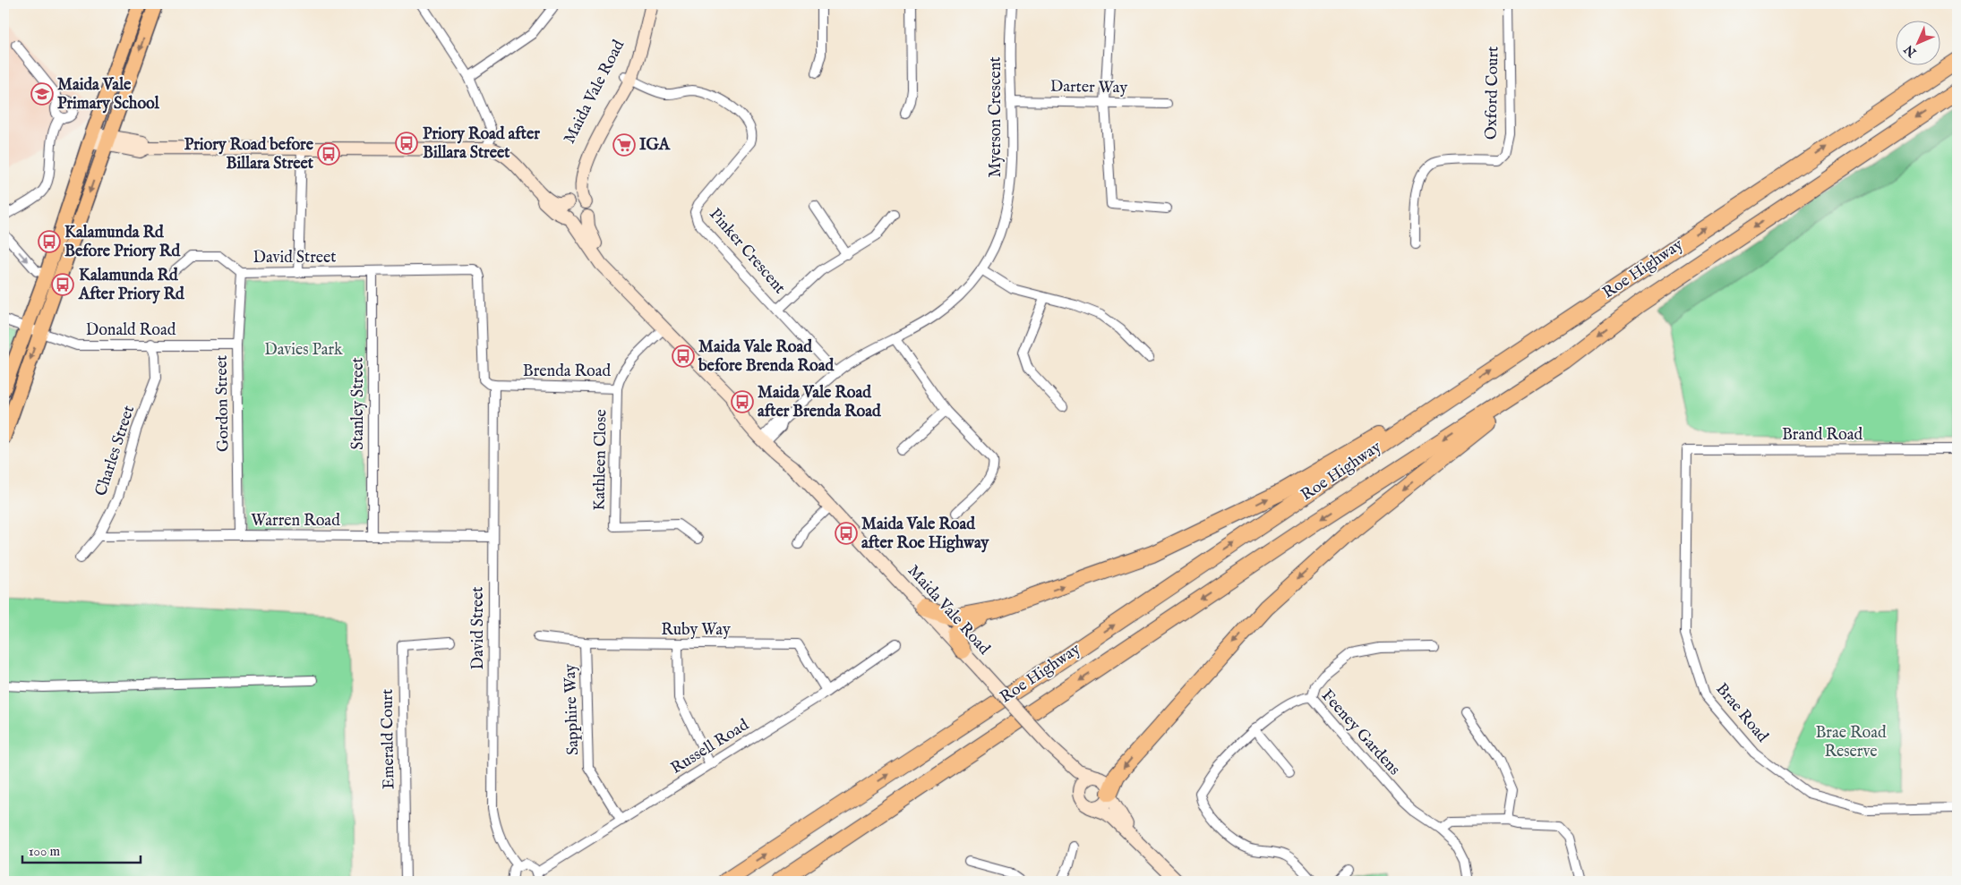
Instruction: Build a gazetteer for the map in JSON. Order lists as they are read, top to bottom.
{
  "streets": {
    "highway": ["Roe Highway"],
    "main road": ["Maida Vale Road"],
    "street": [
      "Darter Way",
      "Oxford Court",
      "Myerson Crescent",
      "Pinker Crescent",
      "David Street",
      "Donald Road",
      "Brenda Road",
      "Gordon Street",
      "Stanley Street",
      "Brand Road",
      "Charles Street",
      "Kathleen Close",
      "Warren Road",
      "Ruby Way",
      "Sapphire Way",
      "Brae Road",
      "Feeney Gardens",
      "Emerald Court",
      "Russell Road"
    ]
  },
  "crossings": [
    ["Darter Way", "Myerson Crescent"],
    ["Maida Vale Road", "Myerson Crescent"],
    ["Maida Vale Road", "Pinker Crescent"],
    ["Maida Vale Road", "Brenda Road"],
    ["Myerson Crescent", "Pinker Crescent"],
    ["David Street", "Brenda Road"],
    ["David Street", "Gordon Street"],
    ["David Street", "Stanley Street"],
    ["David Street", "Warren Road"],
    ["Donald Road", "Gordon Street"],
    ["Donald Road", "Charles Street"],
    ["Brenda Road", "Kathleen Close"],
    ["Gordon Street", "Warren Road"],
    ["Stanley Street", "Warren Road"],
    ["Brand Road", "Brae Road"],
    ["Charles Street", "Warren Road"],
    ["Ruby Way", "Sapphire Way"],
    ["Ruby Way", "Russell Road"],
    ["Sapphire Way", "Russell Road"]
  ],
  "parks": ["Davies Park", "Brae Road Reserve"],
  "places": {
    "school or university": ["Maida Vale Primary School"],
    "bus stop": [
      "Priory Road after Billara Street",
      "Priory Road before Billara Street",
      "Kalamunda Rd Before Priory Rd",
      "Kalamunda Rd After Priory Rd",
      "Maida Vale Road before Brenda Road",
      "Maida Vale Road after Brenda Road",
      "Maida Vale Road after Roe Highway"
    ],
    "supermarket": ["IGA"]
  },
  "scale_bar": "100 m",
  "north": "bottom left"
}
